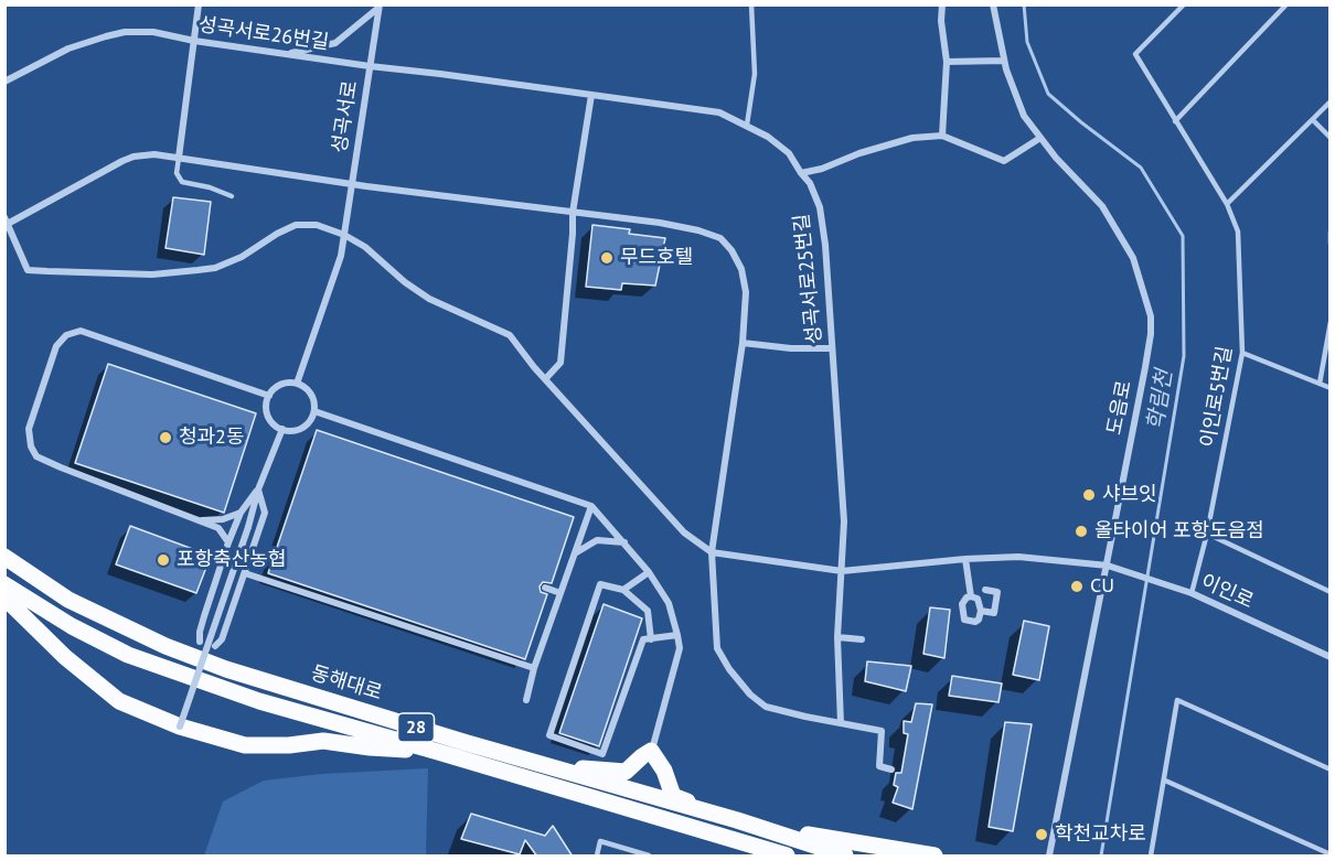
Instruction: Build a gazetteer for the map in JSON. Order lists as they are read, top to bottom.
{
  "streets": {
    "main road": ["동해대로", "28"],
    "street": [
      "성곡서로26번길",
      "성곡서로",
      "성곡서로25번길",
      "도음로",
      "이인로"
    ],
    "lane": ["이인로5번길"]
  },
  "crossings": [
    ["성곡서로26번길", "성곡서로"],
    ["성곡서로26번길", "성곡서로25번길"],
    ["성곡서로", "성곡서로25번길"],
    ["성곡서로25번길", "이인로"],
    ["이인로5번길", "이인로"],
    ["도음로", "이인로"]
  ],
  "water": ["학림천"],
  "places": [
    "무드호텔",
    "청과2동",
    "샤브잇",
    "올타이어 포항도음점",
    "포항축산농협",
    "CU",
    "학천교차로"
  ]
}
